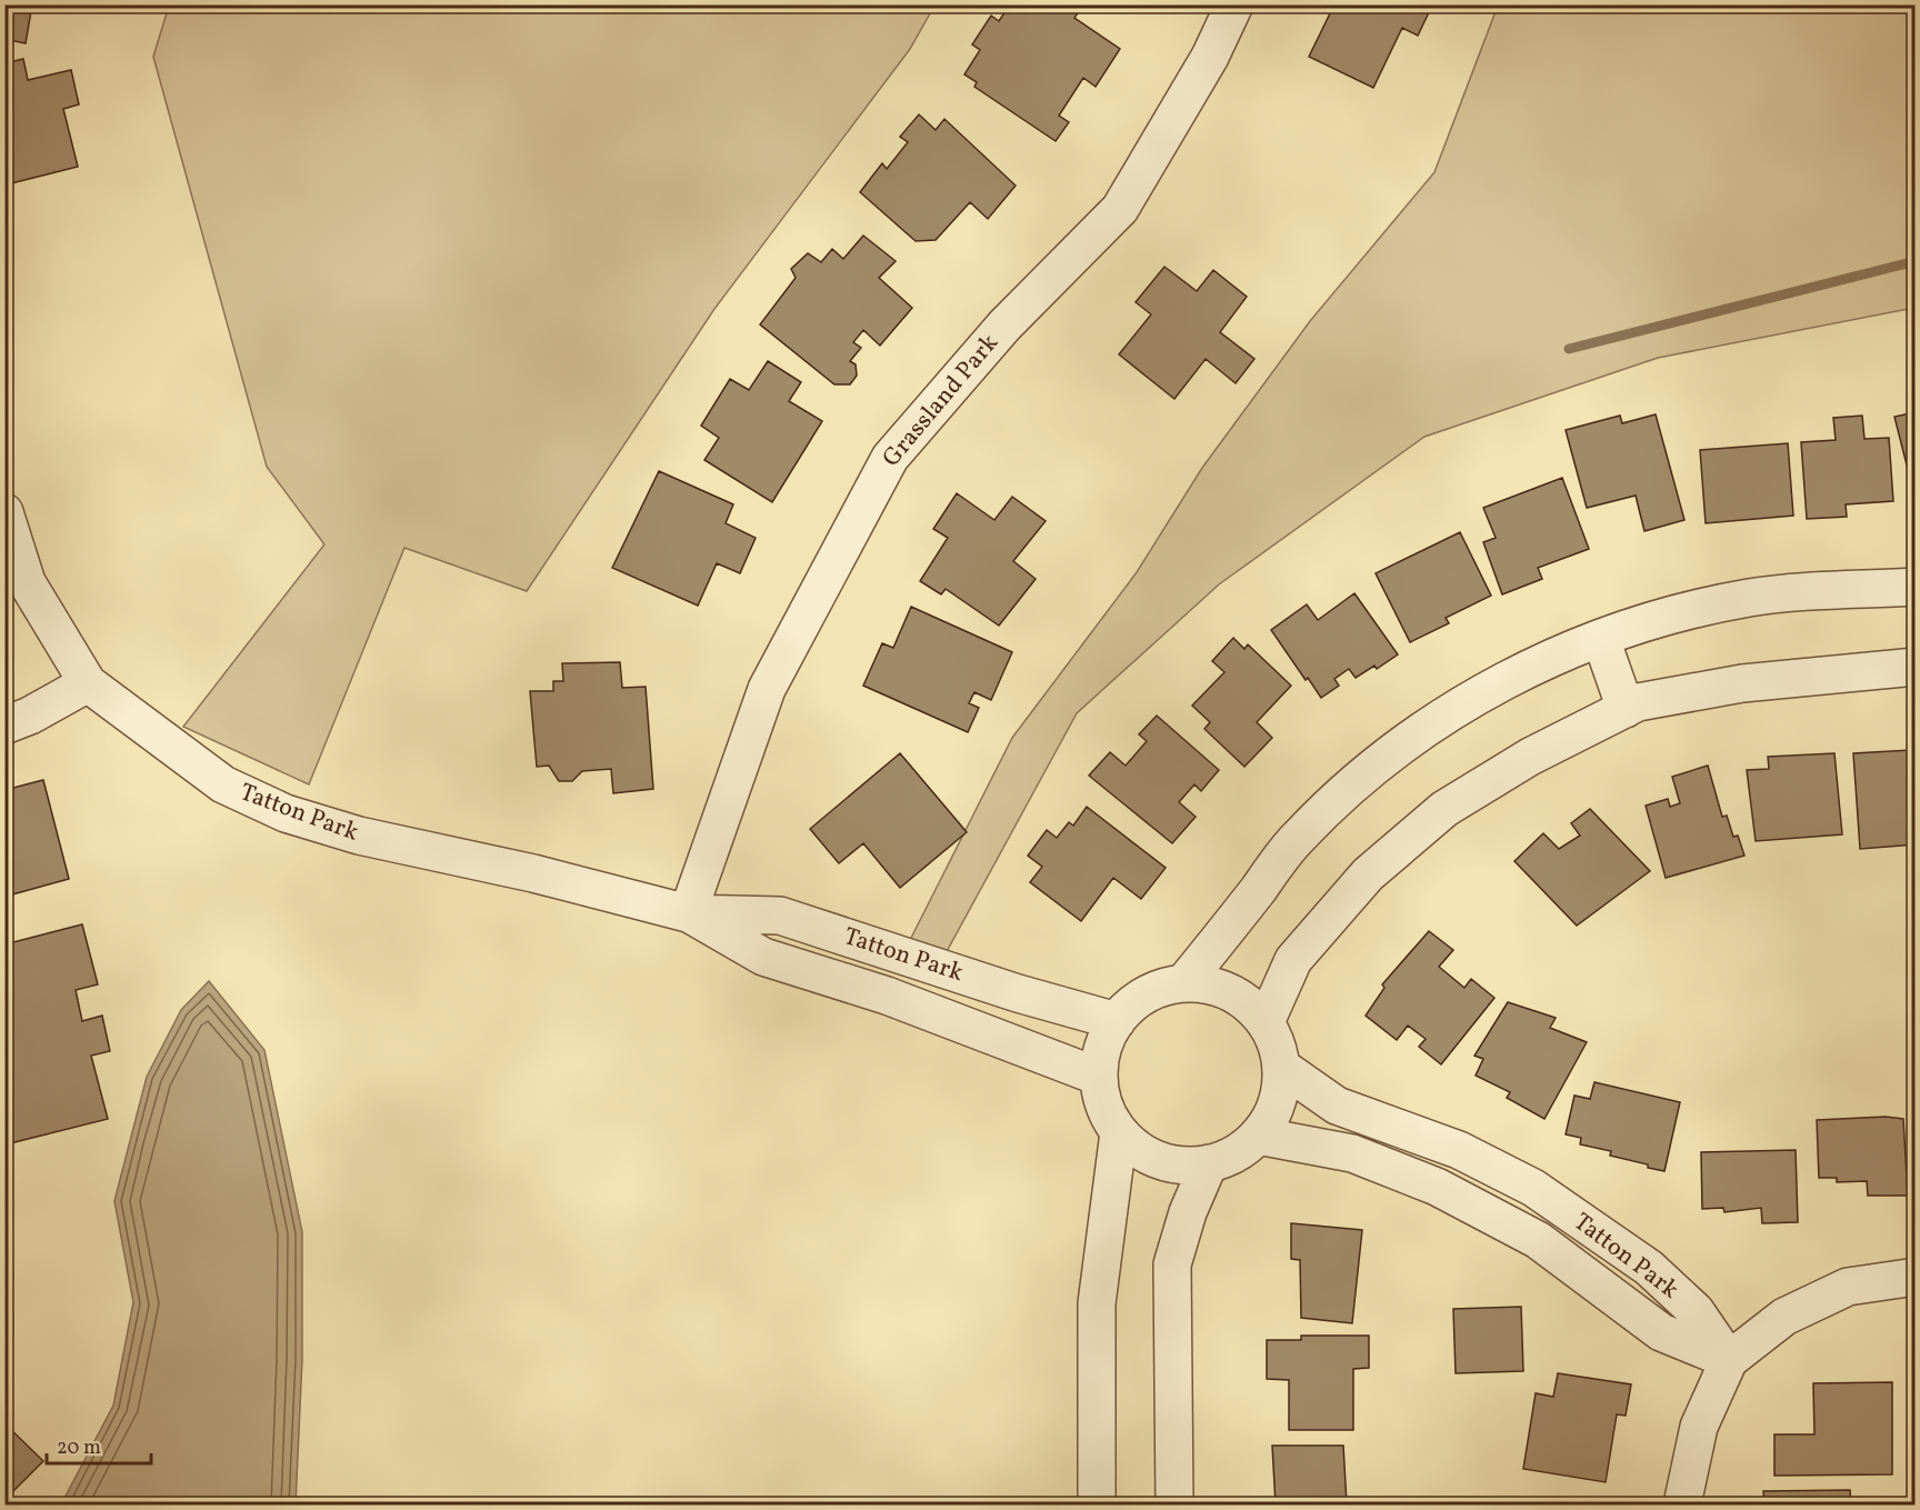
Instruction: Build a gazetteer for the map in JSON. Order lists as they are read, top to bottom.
{
  "streets": {
    "street": ["Grassland Park", "Tatton Park"]
  },
  "crossings": [
    ["Grassland Park", "Tatton Park"]
  ],
  "scale_bar": "20 m"
}
